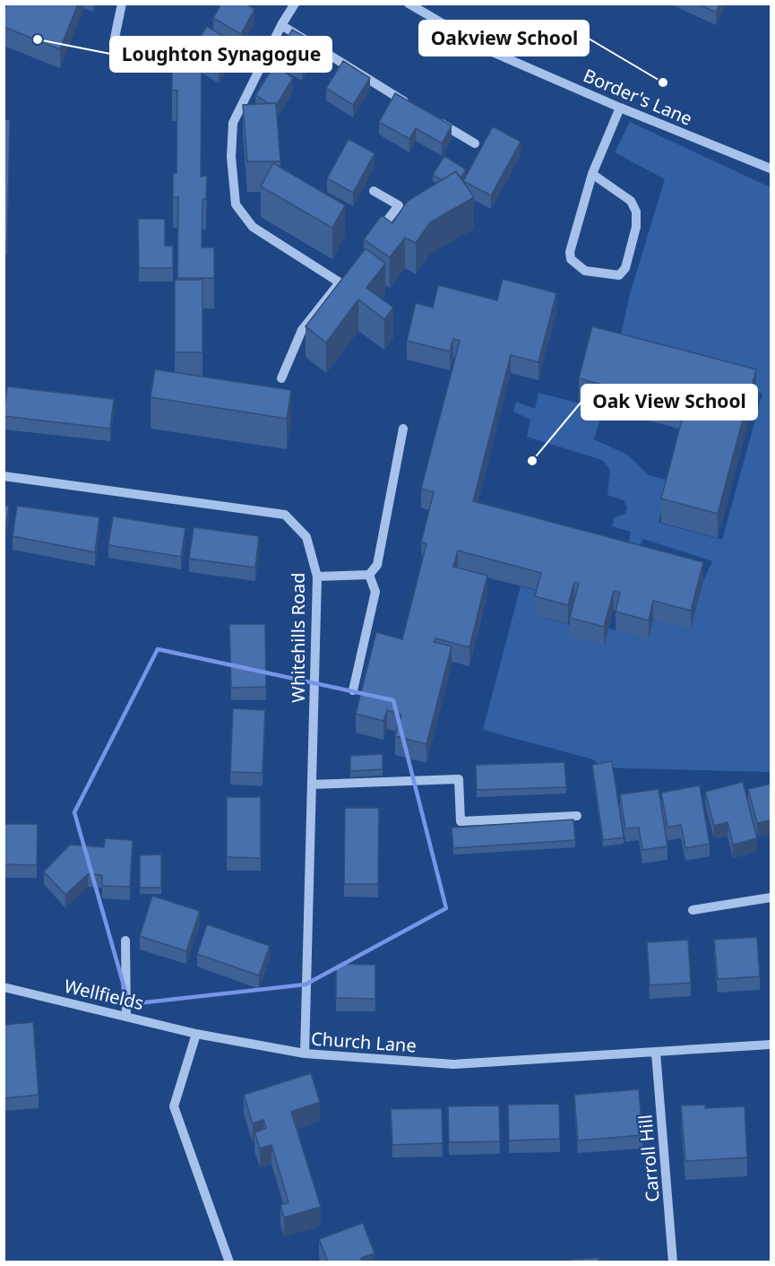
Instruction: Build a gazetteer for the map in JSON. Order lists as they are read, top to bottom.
{
  "streets": {
    "street": [
      "Border's Lane",
      "Whitehills Road",
      "Wellfields",
      "Church Lane",
      "Carroll Hill"
    ]
  },
  "crossings": [
    ["Whitehills Road", "Church Lane"],
    ["Wellfields", "Church Lane"],
    ["Church Lane", "Carroll Hill"]
  ],
  "places": ["Loughton Synagogue", "Oakview School", "Oak View School"]
}
